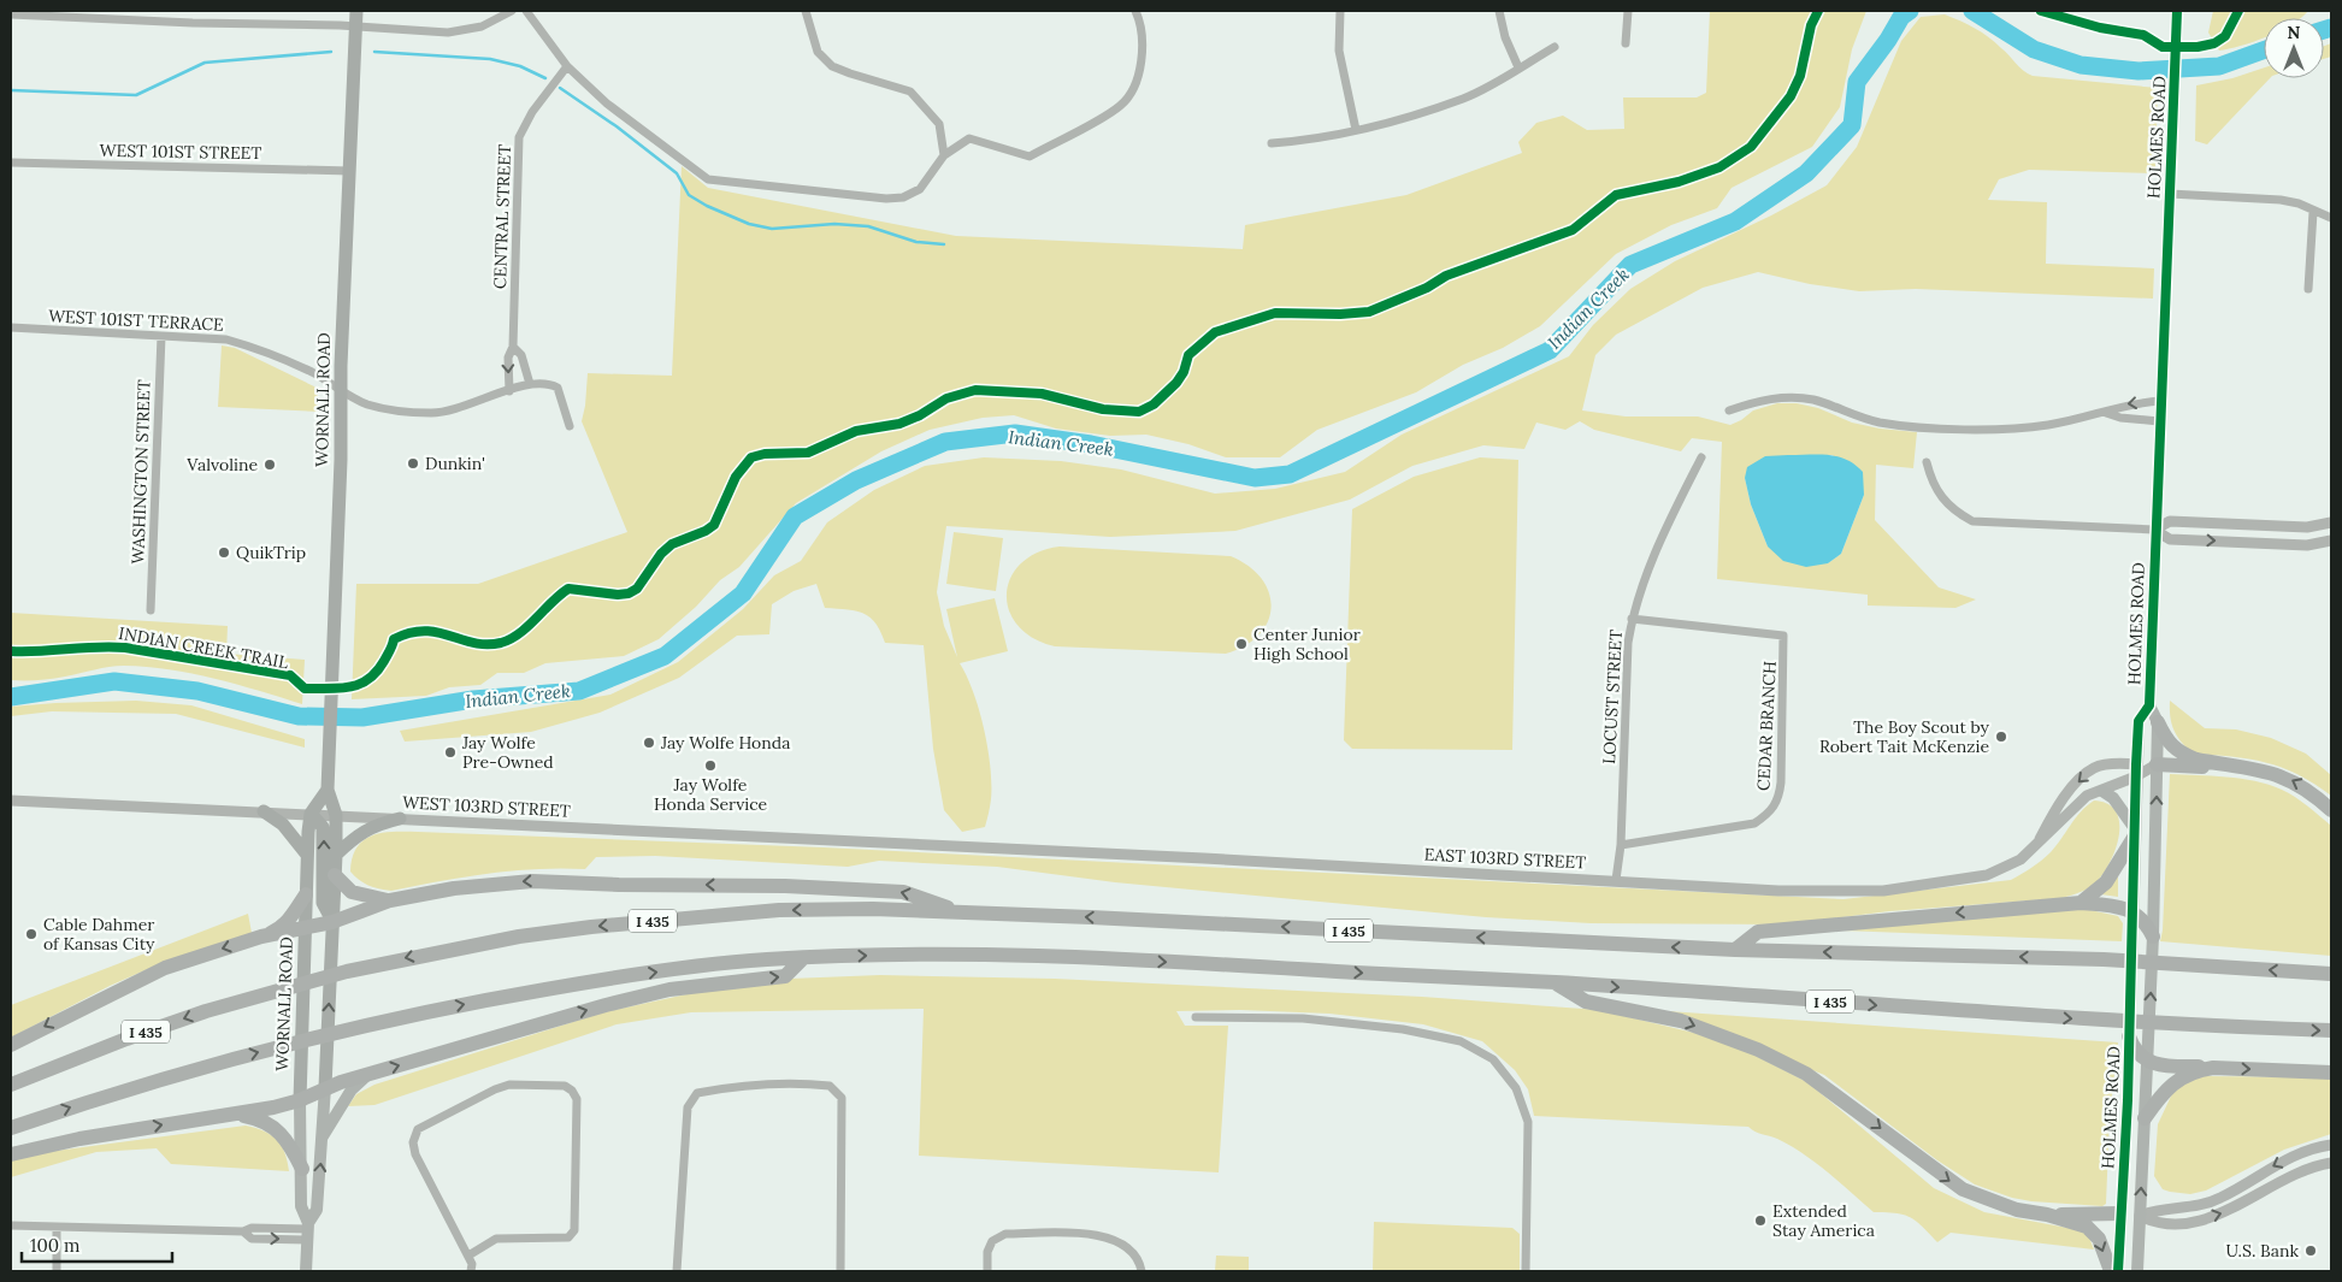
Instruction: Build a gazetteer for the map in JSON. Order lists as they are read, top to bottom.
{
  "streets": {
    "highway": ["I 435"],
    "main road": ["HOLMES ROAD", "WORNALL ROAD", "EAST 103RD STREET"],
    "street": [
      "WEST 101ST STREET",
      "CENTRAL STREET",
      "WEST 101ST TERRACE",
      "WASHINGTON STREET",
      "LOCUST STREET",
      "CEDAR BRANCH",
      "WEST 103RD STREET"
    ],
    "cycle path": ["INDIAN CREEK TRAIL"]
  },
  "crossings": [
    ["HOLMES ROAD", "EAST 103RD STREET"],
    ["WEST 101ST STREET", "WORNALL ROAD"],
    ["CENTRAL STREET", "WEST 101ST TERRACE"],
    ["WEST 101ST TERRACE", "WORNALL ROAD"],
    ["WEST 101ST TERRACE", "WASHINGTON STREET"],
    ["WORNALL ROAD", "WEST 103RD STREET"],
    ["LOCUST STREET", "CEDAR BRANCH"],
    ["LOCUST STREET", "EAST 103RD STREET"],
    ["WEST 103RD STREET", "EAST 103RD STREET"]
  ],
  "water": ["Indian Creek"],
  "places": [
    "Dunkin'",
    "Valvoline",
    "QuikTrip",
    "Center Junior High School",
    "The Boy Scout by Robert Tait McKenzie",
    "Jay Wolfe Honda",
    "Jay Wolfe Pre-Owned",
    "Jay Wolfe Honda Service",
    "Cable Dahmer of Kansas City",
    "Extended Stay America",
    "U.S. Bank"
  ],
  "scale_bar": "100 m",
  "north": "top"
}
